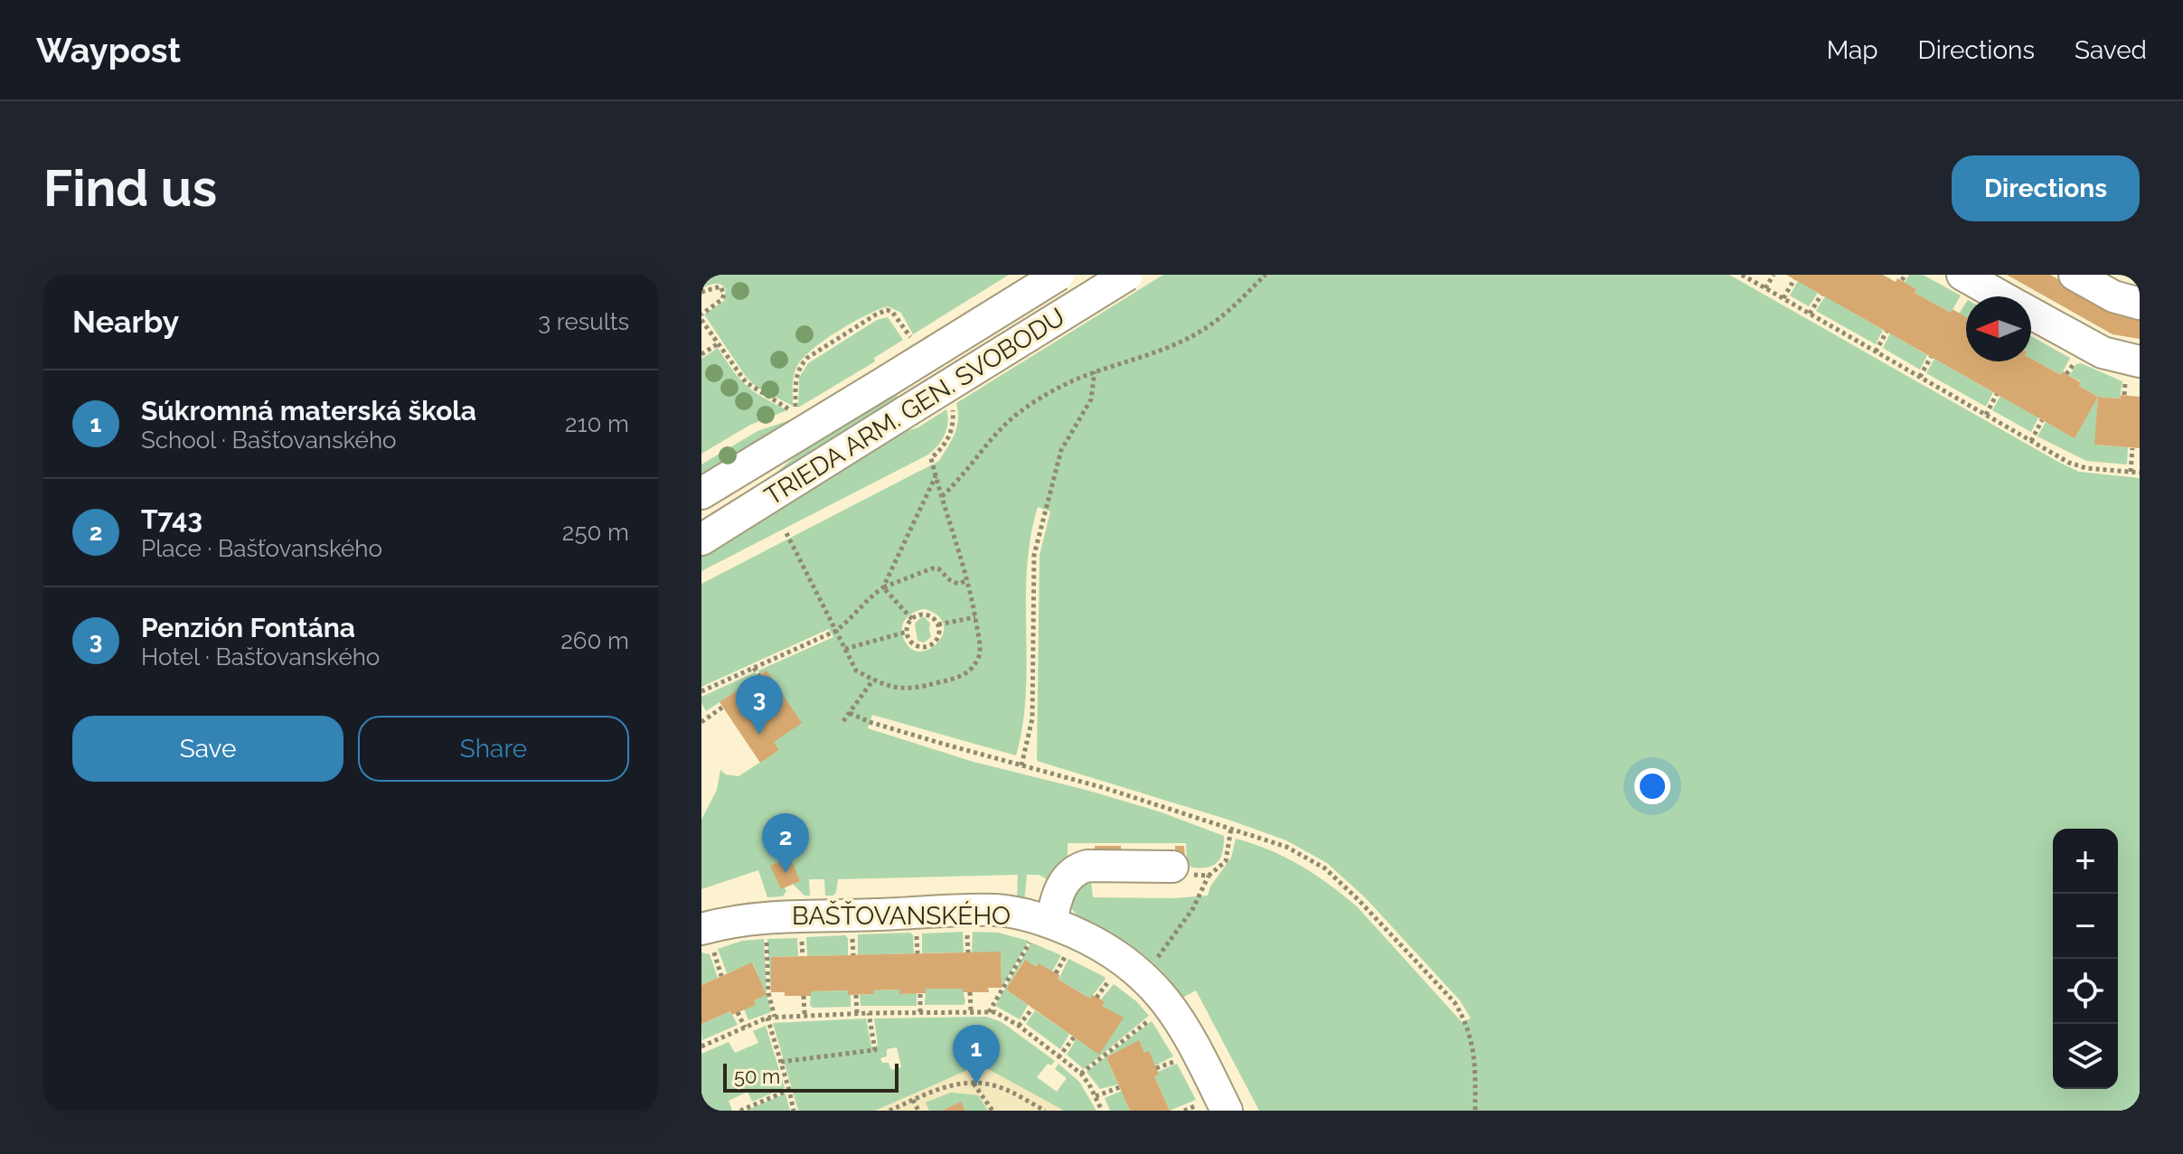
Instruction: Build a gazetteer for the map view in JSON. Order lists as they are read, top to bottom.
{
  "streets": {
    "street": ["TRIEDA ARM. GEN. SVOBODU", "BAŠŤOVANSKÉHO"]
  },
  "scale_bar": "50 m",
  "north": "left",
  "page": {
    "header": "Waypost",
    "nav": ["Map", "Directions", "Saved"],
    "buttons": [
      "Directions",
      ["Save", "Share"]
    ],
    "title": "Find us",
    "heading": ["Nearby", "3 results"],
    "list": [
      {
        "mark": "1",
        "name": "Súkromná materská škola",
        "note": "School · Bašťovanského",
        "value": "210 m"
      },
      {
        "mark": "2",
        "name": "T743",
        "note": "Place · Bašťovanského",
        "value": "250 m"
      },
      {
        "mark": "3",
        "name": "Penzión Fontána",
        "note": "Hotel · Bašťovanského",
        "value": "260 m"
      }
    ],
    "pins": ["3", "2", "1"],
    "map_buttons": ["+", "−"],
    "scale": "50 m"
  }
}
